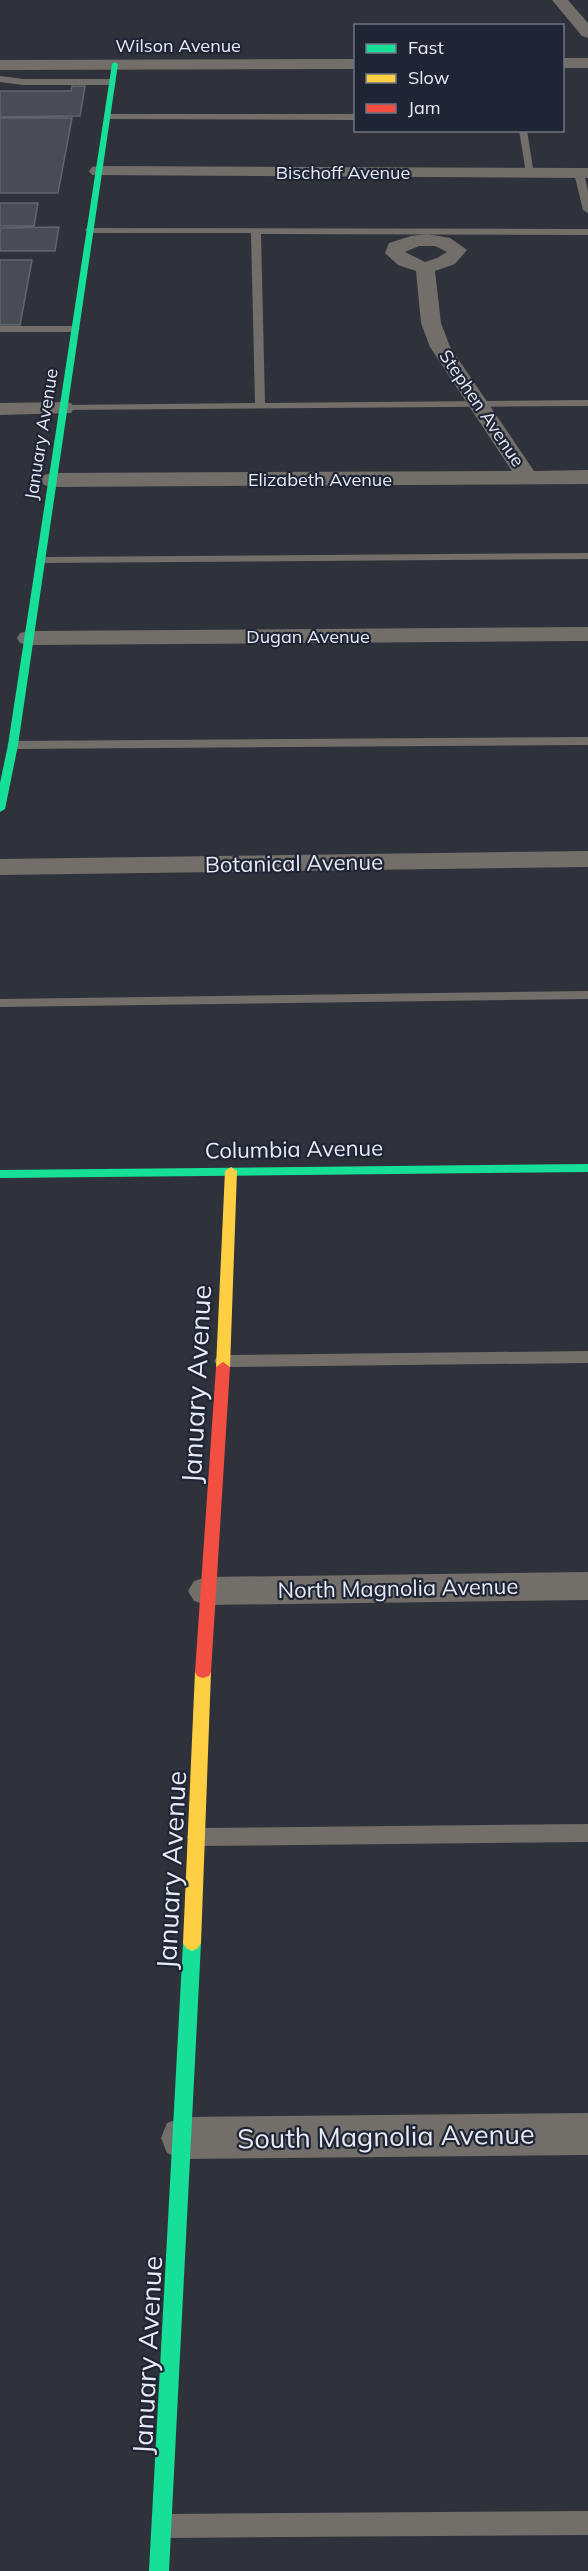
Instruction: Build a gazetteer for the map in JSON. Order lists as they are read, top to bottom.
{
  "streets": {
    "street": [
      "Wilson Avenue",
      "Bischoff Avenue",
      "Stephen Avenue",
      "January Avenue",
      "Elizabeth Avenue",
      "Dugan Avenue",
      "Botanical Avenue",
      "Columbia Avenue",
      "North Magnolia Avenue",
      "South Magnolia Avenue"
    ]
  },
  "crossings": [
    ["Wilson Avenue", "January Avenue"],
    ["Bischoff Avenue", "January Avenue"],
    ["Stephen Avenue", "Elizabeth Avenue"],
    ["January Avenue", "Elizabeth Avenue"],
    ["January Avenue", "Dugan Avenue"],
    ["January Avenue", "Columbia Avenue"],
    ["January Avenue", "North Magnolia Avenue"],
    ["January Avenue", "South Magnolia Avenue"]
  ],
  "legend": ["Fast", "Slow", "Jam"]
}
